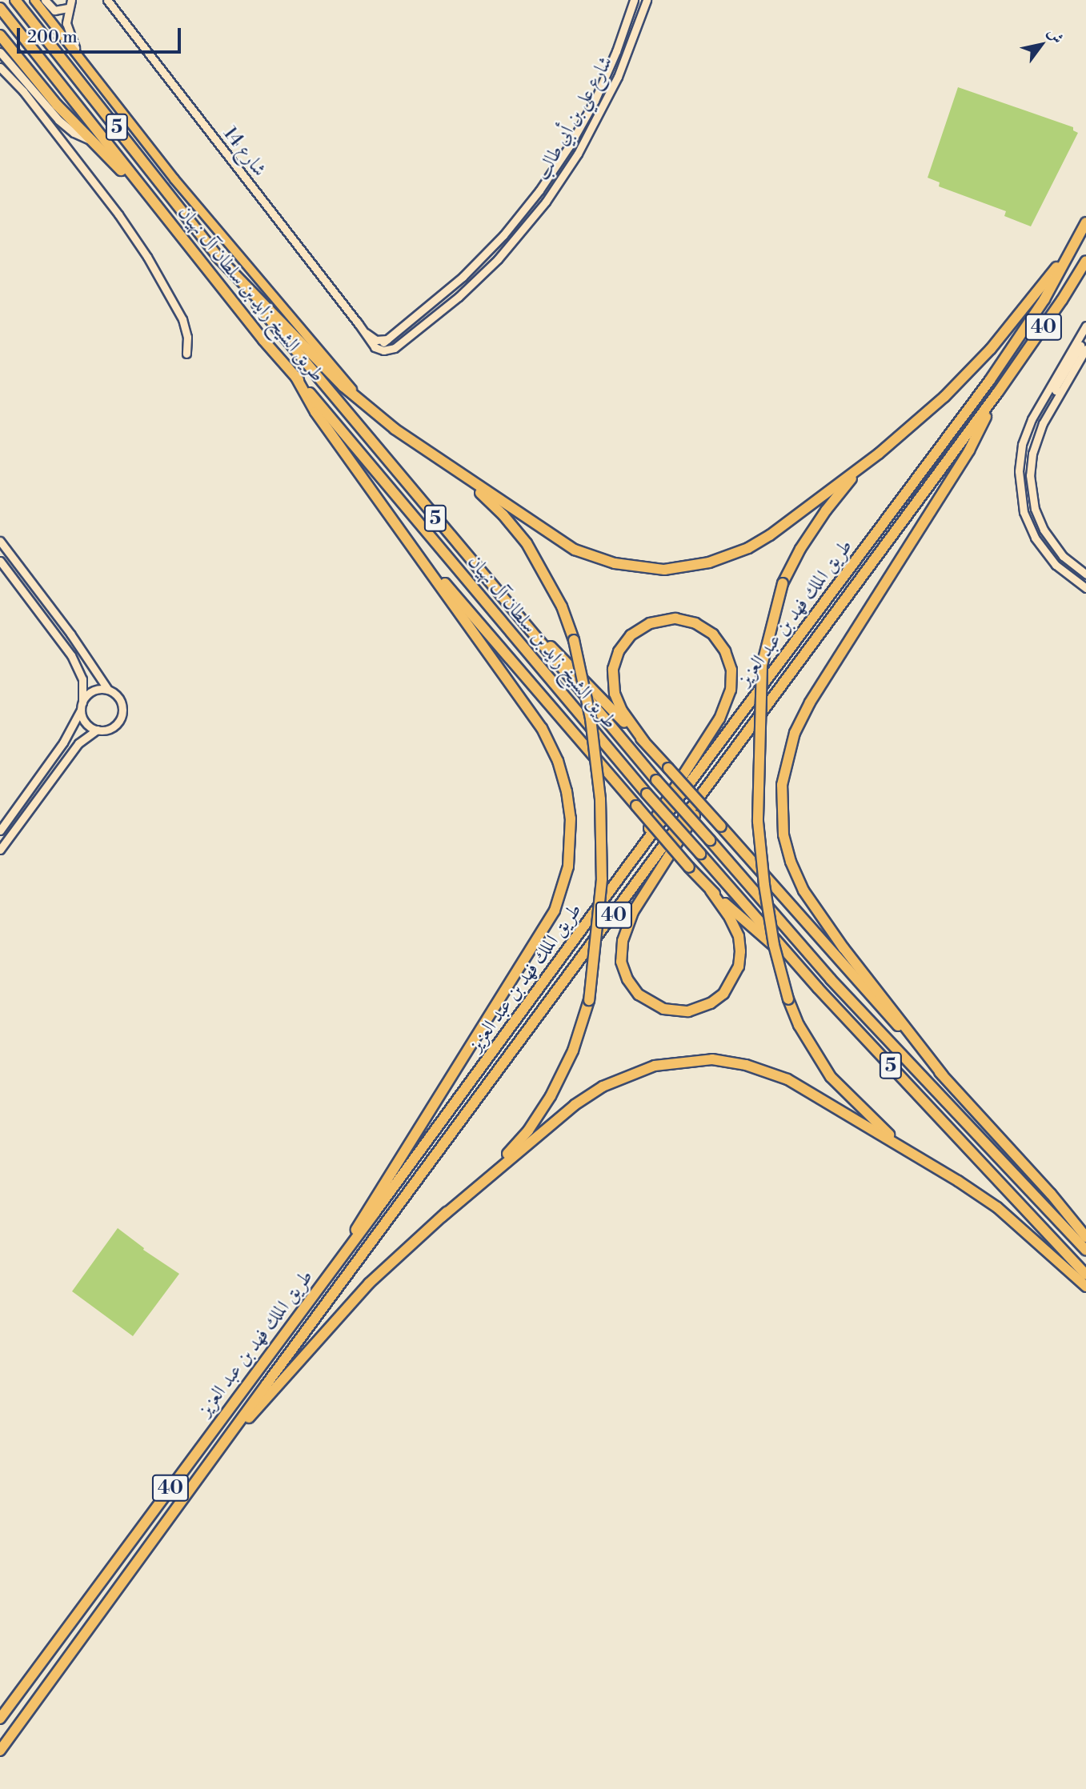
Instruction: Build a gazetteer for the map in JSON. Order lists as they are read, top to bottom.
{
  "streets": {
    "highway": [
      "5",
      "طريق الشيخ زايد بن سلطان آل نهيان",
      "40",
      "طريق الملك فهد بن عبد العزيز"
    ],
    "street": ["شارع علي بن أبي طالب", "شارع 14"]
  },
  "crossings": [
    ["شارع علي بن أبي طالب", "شارع 14"],
    ["5", "طريق الشيخ زايد بن سلطان آل نهيان"]
  ],
  "scale_bar": "200 m",
  "north": "top right"
}
